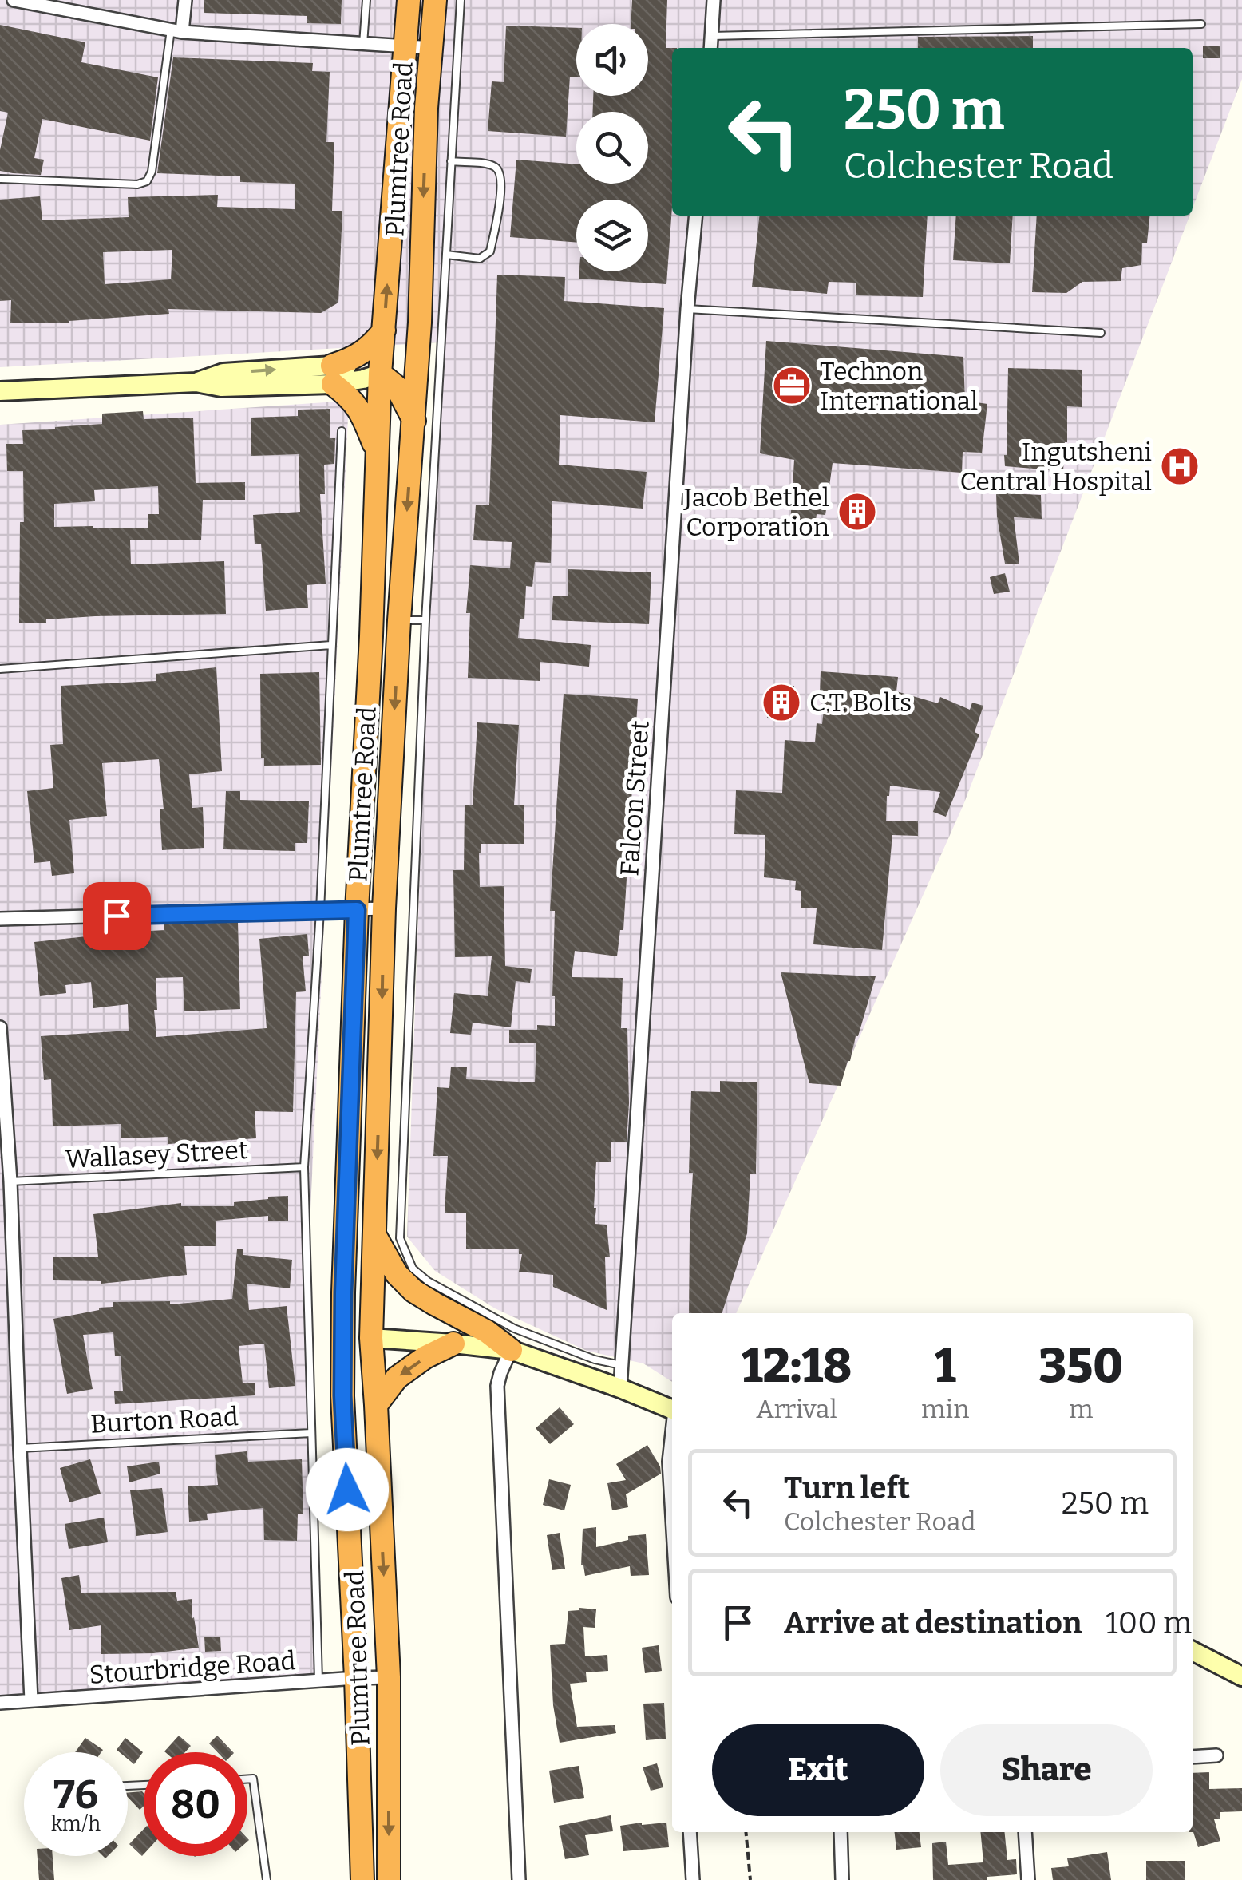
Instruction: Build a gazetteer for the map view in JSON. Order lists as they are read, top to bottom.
{
  "streets": {
    "highway": ["Plumtree Road"],
    "street": ["Falcon Street", "Stourbridge Road"],
    "lane": ["Wallasey Street", "Burton Road"]
  },
  "crossings": [
    ["Plumtree Road", "Stourbridge Road"]
  ],
  "places": {
    "office": ["Technon International"],
    "hospital": ["Ingutsheni Central Hospital"],
    "building": ["Jacob Bethel Corporation", "C.T. Bolts"]
  },
  "page": {
    "turn": ["250 m", "Colchester Road"],
    "eta": [
      "12:18",
      "Arrival",
      "1",
      "min",
      "350",
      "m"
    ],
    "list": [
      {
        "name": "Turn left",
        "note": "Colchester Road",
        "value": "250 m"
      },
      {
        "name": "Arrive at destination",
        "value": "100 m"
      }
    ],
    "buttons": ["Exit", "Share"],
    "speed": "76 km/h",
    "limit": "80"
  }
}
